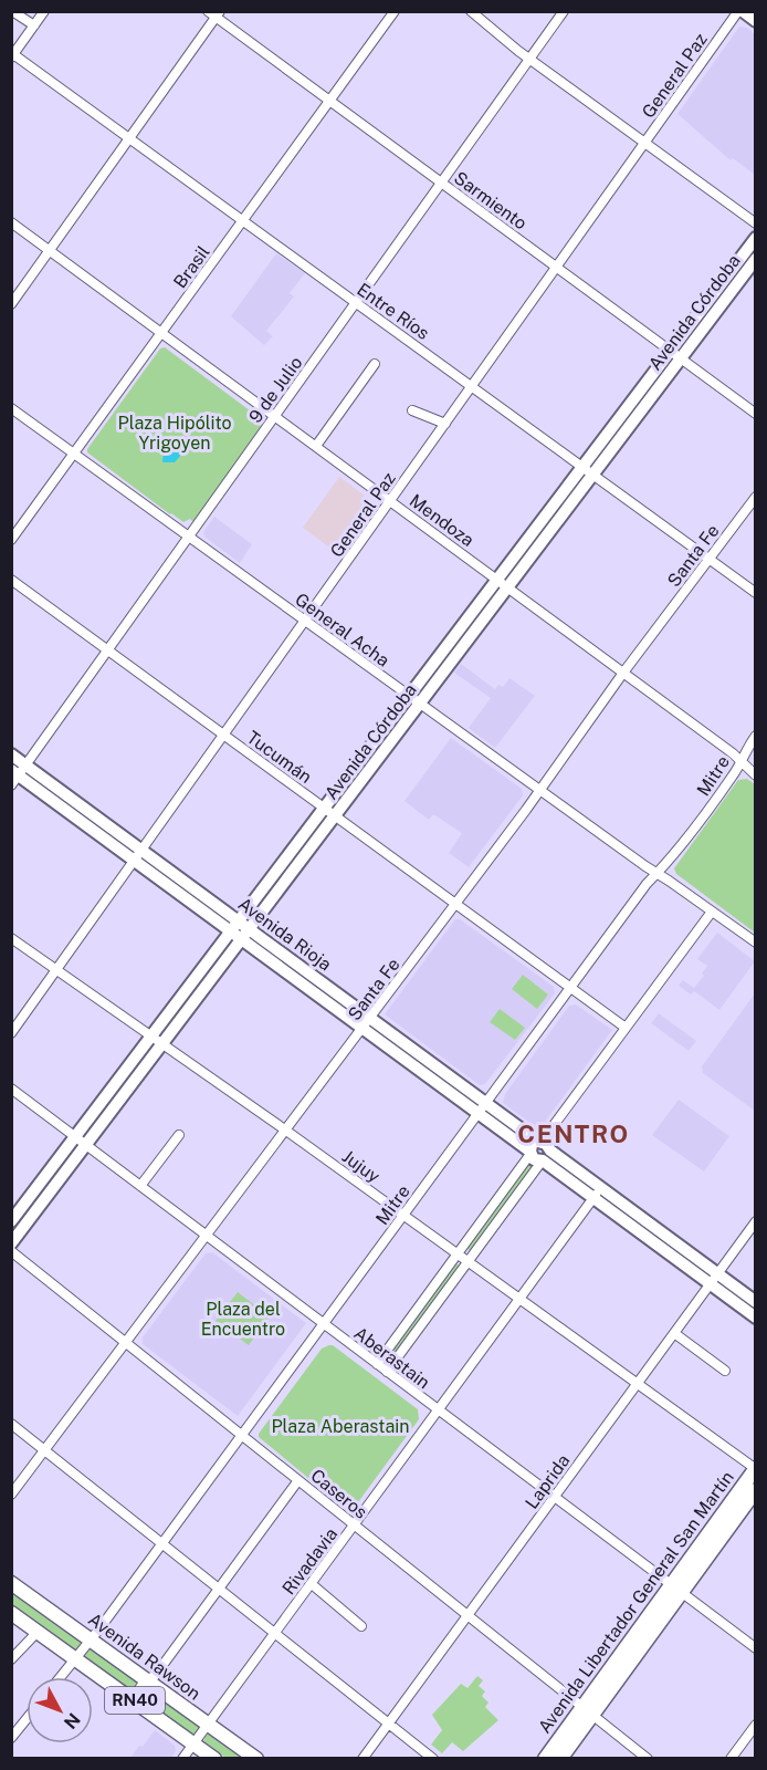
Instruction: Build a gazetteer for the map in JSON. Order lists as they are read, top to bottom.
{
  "streets": {
    "main road": [
      "Avenida Córdoba",
      "Avenida Rioja",
      "Avenida Libertador General San Martín",
      "Avenida Rawson",
      "RN40"
    ],
    "street": [
      "General Paz",
      "Sarmiento",
      "Brasil",
      "Entre Ríos",
      "9 de Julio",
      "Mendoza",
      "Santa Fe",
      "General Acha",
      "Tucumán",
      "Mitre",
      "Jujuy",
      "Aberastain",
      "Laprida",
      "Caseros",
      "Rivadavia"
    ]
  },
  "crossings": [
    ["General Paz", "Sarmiento"],
    ["General Paz", "Entre Ríos"],
    ["General Paz", "Mendoza"],
    ["General Paz", "General Acha"],
    ["General Paz", "Tucumán"],
    ["General Paz", "Avenida Rioja"],
    ["General Paz", "Jujuy"],
    ["Sarmiento", "Brasil"],
    ["Sarmiento", "Avenida Córdoba"],
    ["Sarmiento", "9 de Julio"],
    ["Brasil", "Entre Ríos"],
    ["Brasil", "Mendoza"],
    ["Brasil", "General Acha"],
    ["Entre Ríos", "Avenida Córdoba"],
    ["Entre Ríos", "9 de Julio"],
    ["Entre Ríos", "Santa Fe"],
    ["Avenida Córdoba", "Mendoza"],
    ["Avenida Córdoba", "General Acha"],
    ["Avenida Córdoba", "Tucumán"],
    ["Avenida Córdoba", "Avenida Rioja"],
    ["Avenida Córdoba", "Jujuy"],
    ["Avenida Córdoba", "Aberastain"],
    ["9 de Julio", "Mendoza"],
    ["9 de Julio", "General Acha"],
    ["9 de Julio", "Tucumán"],
    ["9 de Julio", "Avenida Rioja"],
    ["Mendoza", "Santa Fe"],
    ["Mendoza", "Mitre"],
    ["Santa Fe", "General Acha"],
    ["Santa Fe", "Tucumán"],
    ["Santa Fe", "Avenida Rioja"],
    ["Santa Fe", "Jujuy"],
    ["Santa Fe", "Aberastain"],
    ["Santa Fe", "Caseros"],
    ["General Acha", "Mitre"],
    ["Tucumán", "Mitre"],
    ["Mitre", "Avenida Rioja"],
    ["Mitre", "Jujuy"],
    ["Mitre", "Aberastain"],
    ["Mitre", "Caseros"],
    ["Mitre", "Avenida Rawson"],
    ["Mitre", "RN40"],
    ["Avenida Rioja", "Laprida"],
    ["Avenida Rioja", "Rivadavia"],
    ["Jujuy", "Laprida"],
    ["Jujuy", "Rivadavia"],
    ["Jujuy", "Avenida Libertador General San Martín"],
    ["Aberastain", "Laprida"],
    ["Aberastain", "Rivadavia"],
    ["Aberastain", "Avenida Libertador General San Martín"],
    ["Laprida", "Caseros"],
    ["Caseros", "Rivadavia"],
    ["Caseros", "Avenida Libertador General San Martín"],
    ["Rivadavia", "Avenida Rawson"],
    ["Rivadavia", "RN40"]
  ],
  "districts": ["CENTRO"],
  "parks": ["Plaza Hipólito Yrigoyen", "Plaza del Encuentro", "Plaza Aberastain"],
  "north": "bottom right"
}
